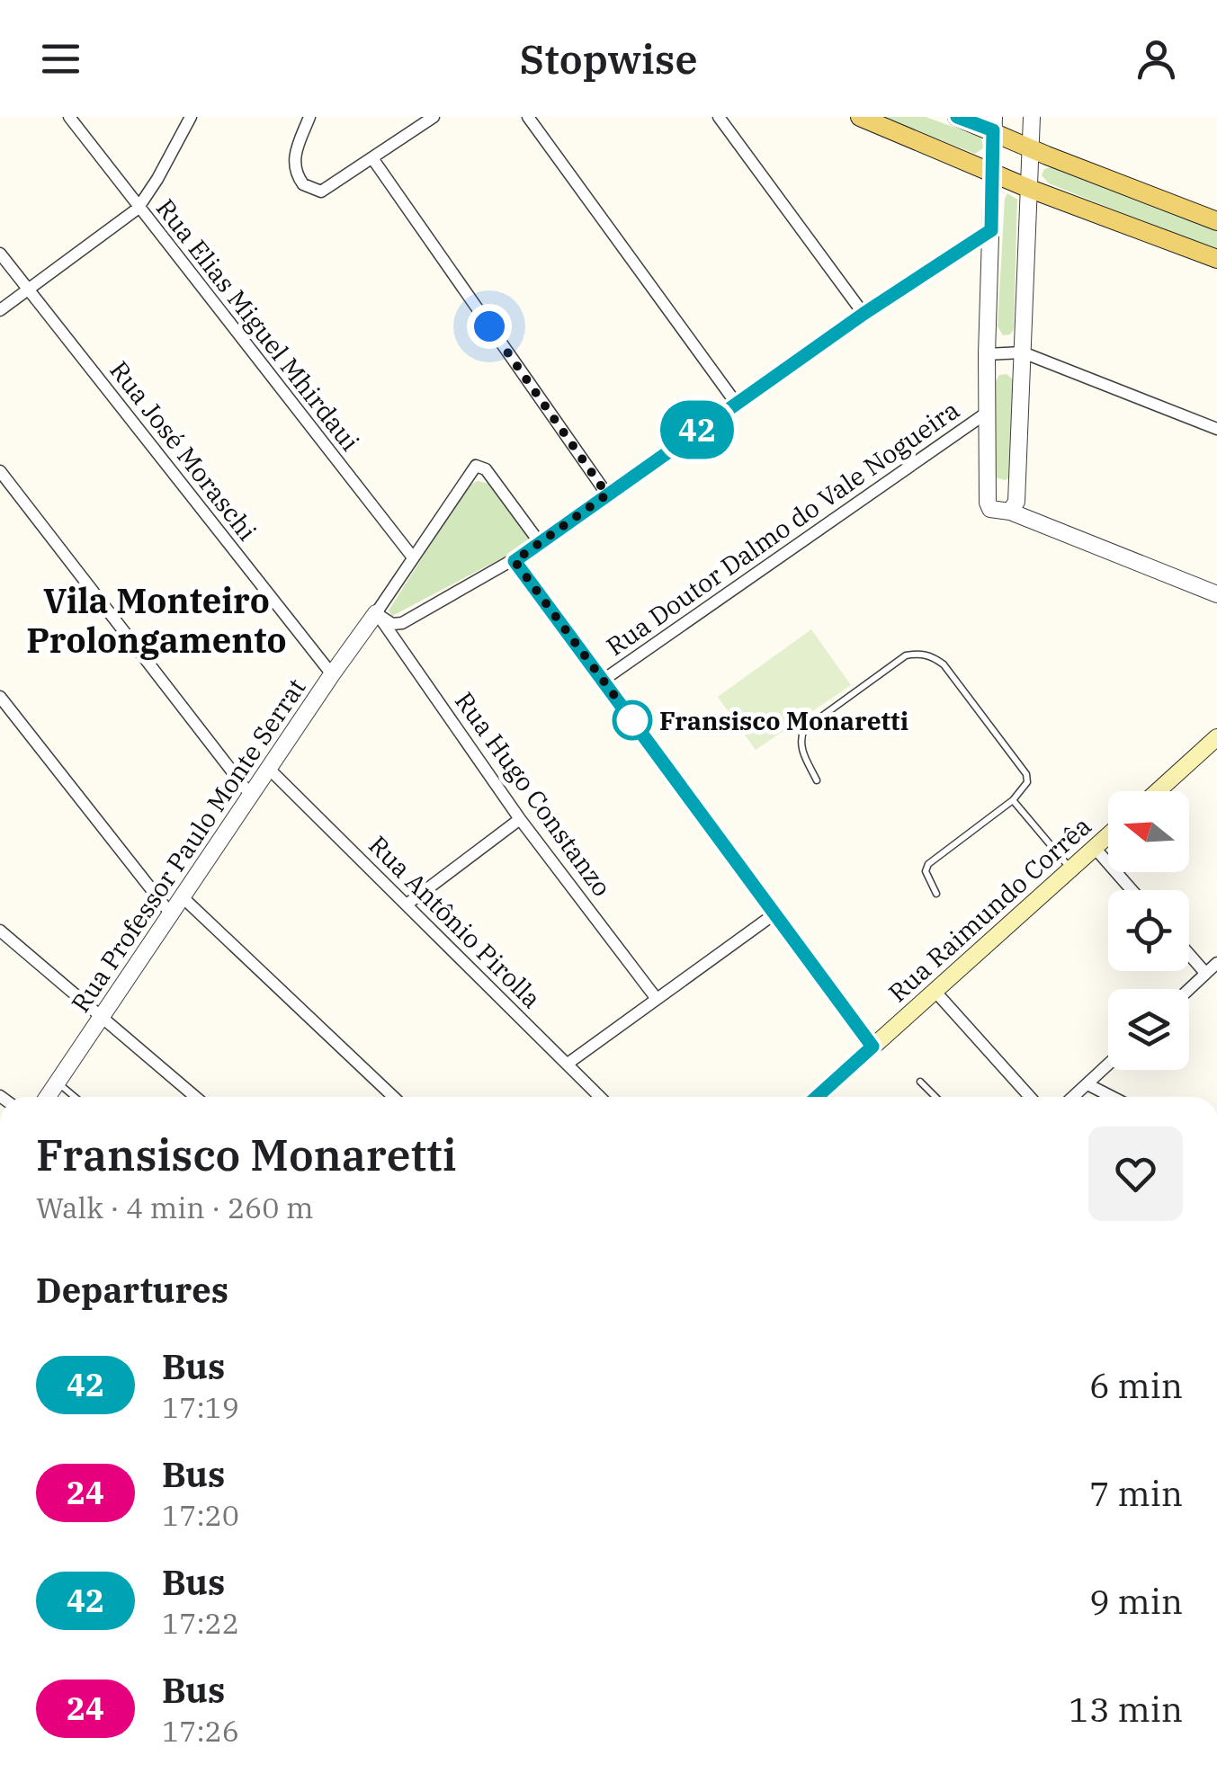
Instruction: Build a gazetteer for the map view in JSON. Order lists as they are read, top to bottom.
{
  "streets": {
    "main road": ["Rua Raimundo Corrêa"],
    "street": [
      "Rua Elias Miguel Mhirdaui",
      "Rua José Moraschi",
      "Rua Doutor Dalmo do Vale Nogueira",
      "Rua Hugo Constanzo",
      "Rua Professor Paulo Monte Serrat",
      "Rua Antônio Pirolla"
    ]
  },
  "crossings": [
    ["Rua José Moraschi", "Rua Professor Paulo Monte Serrat"],
    ["Rua Hugo Constanzo", "Rua Professor Paulo Monte Serrat"],
    ["Rua Professor Paulo Monte Serrat", "Rua Antônio Pirolla"]
  ],
  "districts": ["Vila Monteiro Prolongamento"],
  "places": ["Fransisco Monaretti"],
  "lines": ["bus line 42"],
  "north": "left",
  "page": {
    "header": "Stopwise",
    "on_map": "42",
    "heading": [
      ["Fransisco Monaretti", "Walk · 4 min · 260 m"],
      "Departures"
    ],
    "list": [
      {
        "mark": "42",
        "name": "Bus",
        "note": "17:19",
        "value": "6 min"
      },
      {
        "mark": "24",
        "name": "Bus",
        "note": "17:20",
        "value": "7 min"
      },
      {
        "mark": "42",
        "name": "Bus",
        "note": "17:22",
        "value": "9 min"
      },
      {
        "mark": "24",
        "name": "Bus",
        "note": "17:26",
        "value": "13 min"
      }
    ]
  }
}
